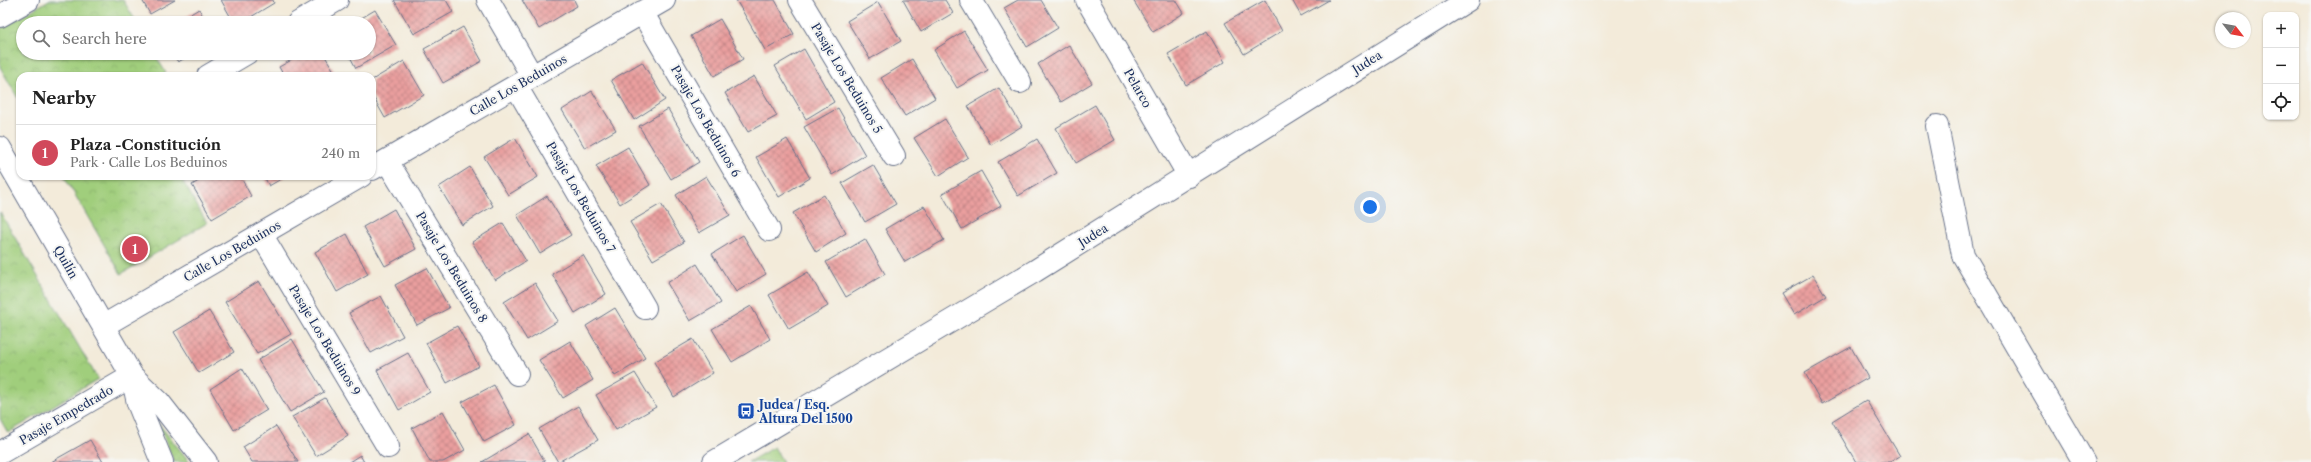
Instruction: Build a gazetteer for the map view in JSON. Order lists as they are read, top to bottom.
{
  "streets": {
    "street": [
      "Judea",
      "Pasaje Los Beduinos 5",
      "Calle Los Beduinos",
      "Pelarco",
      "Pasaje Los Beduinos 6",
      "Pasaje Los Beduinos 7",
      "Quilín",
      "Pasaje Los Beduinos 8",
      "Pasaje Los Beduinos 9",
      "Pasaje Empedrado"
    ]
  },
  "crossings": [
    ["Judea", "Pelarco"],
    ["Calle Los Beduinos", "Pasaje Los Beduinos 6"],
    ["Calle Los Beduinos", "Pasaje Los Beduinos 7"],
    ["Calle Los Beduinos", "Quilín"],
    ["Calle Los Beduinos", "Pasaje Los Beduinos 8"],
    ["Calle Los Beduinos", "Pasaje Los Beduinos 9"],
    ["Quilín", "Pasaje Empedrado"]
  ],
  "places": {
    "bus stop": ["Judea / Esq. Altura Del 1500"]
  },
  "north": "bottom right",
  "page": {
    "map_buttons": ["+", "−"],
    "search": "Search here",
    "heading": "Nearby",
    "list": [
      {
        "mark": "1",
        "name": "Plaza -Constitución",
        "note": "Park · Calle Los Beduinos",
        "value": "240 m"
      }
    ],
    "pins": "1"
  }
}
